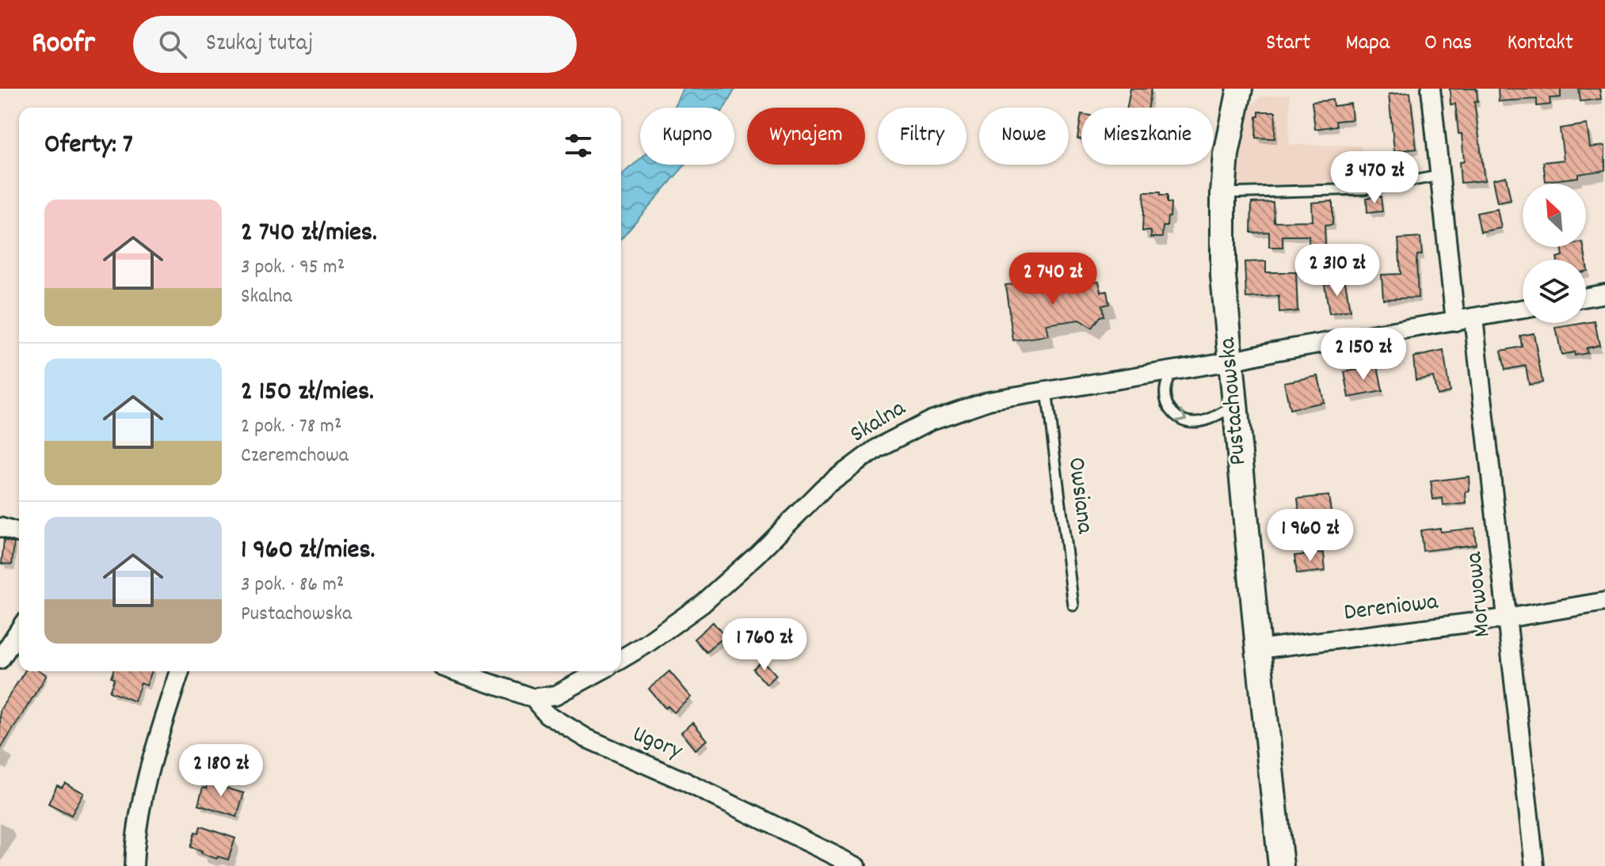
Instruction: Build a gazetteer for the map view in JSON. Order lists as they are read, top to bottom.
{
  "streets": {
    "street": [
      "Pustachowska",
      "Skalna",
      "Morwowa",
      "Dereniowa",
      "Ugory"
    ],
    "lane": ["Owsiana"]
  },
  "crossings": [
    ["Pustachowska", "Skalna"],
    ["Pustachowska", "Dereniowa"],
    ["Skalna", "Owsiana"],
    ["Skalna", "Morwowa"],
    ["Morwowa", "Dereniowa"]
  ],
  "north": "top left",
  "page": {
    "header": "Roofr",
    "search": "Szukaj tutaj",
    "nav": [
      "Start",
      "Mapa",
      "O nas",
      "Kontakt"
    ],
    "chip": [
      "Kupno",
      "Wynajem",
      "Filtry",
      "Nowe",
      "Mieszkanie"
    ],
    "heading": "Oferty: 7",
    "price": [
      "3 470 zł",
      "2 310 zł",
      "2 740 zł",
      "2 150 zł",
      "1 960 zł",
      "1 760 zł",
      "2 180 zł"
    ],
    "list": [
      {
        "name": "2 740 zł/mies.",
        "note": "3 pok. · 95 m² · Skalna"
      },
      {
        "name": "2 150 zł/mies.",
        "note": "2 pok. · 78 m² · Czeremchowa"
      },
      {
        "name": "1 960 zł/mies.",
        "note": "3 pok. · 86 m² · Pustachowska"
      }
    ]
  }
}
